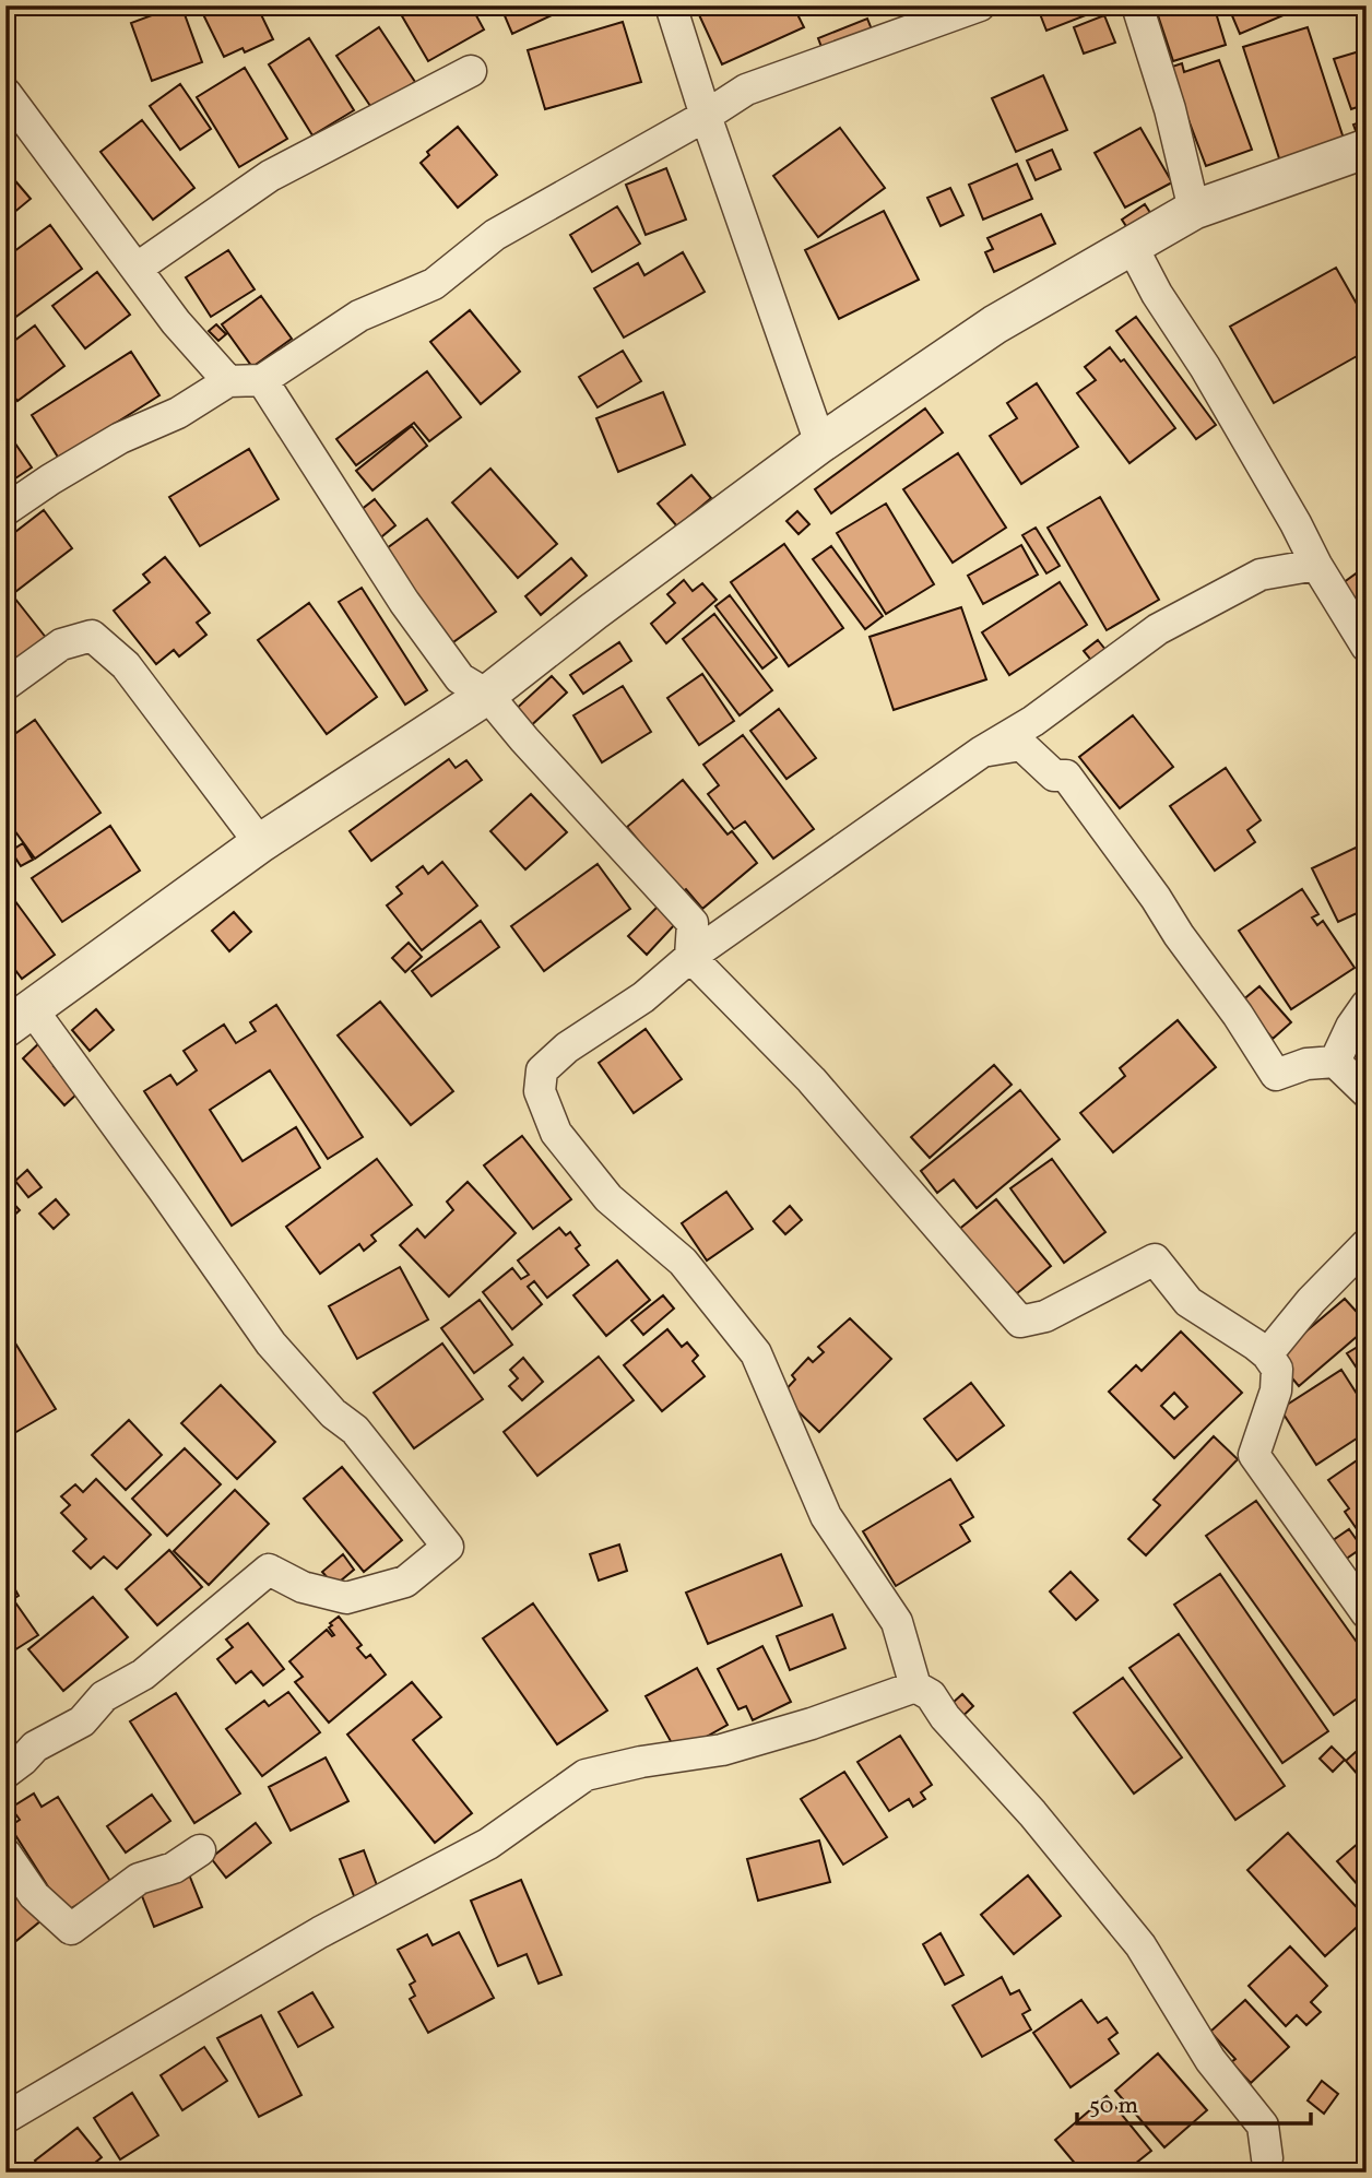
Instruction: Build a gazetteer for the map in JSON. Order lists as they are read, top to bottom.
{
  "scale_bar": "50 m"
}
